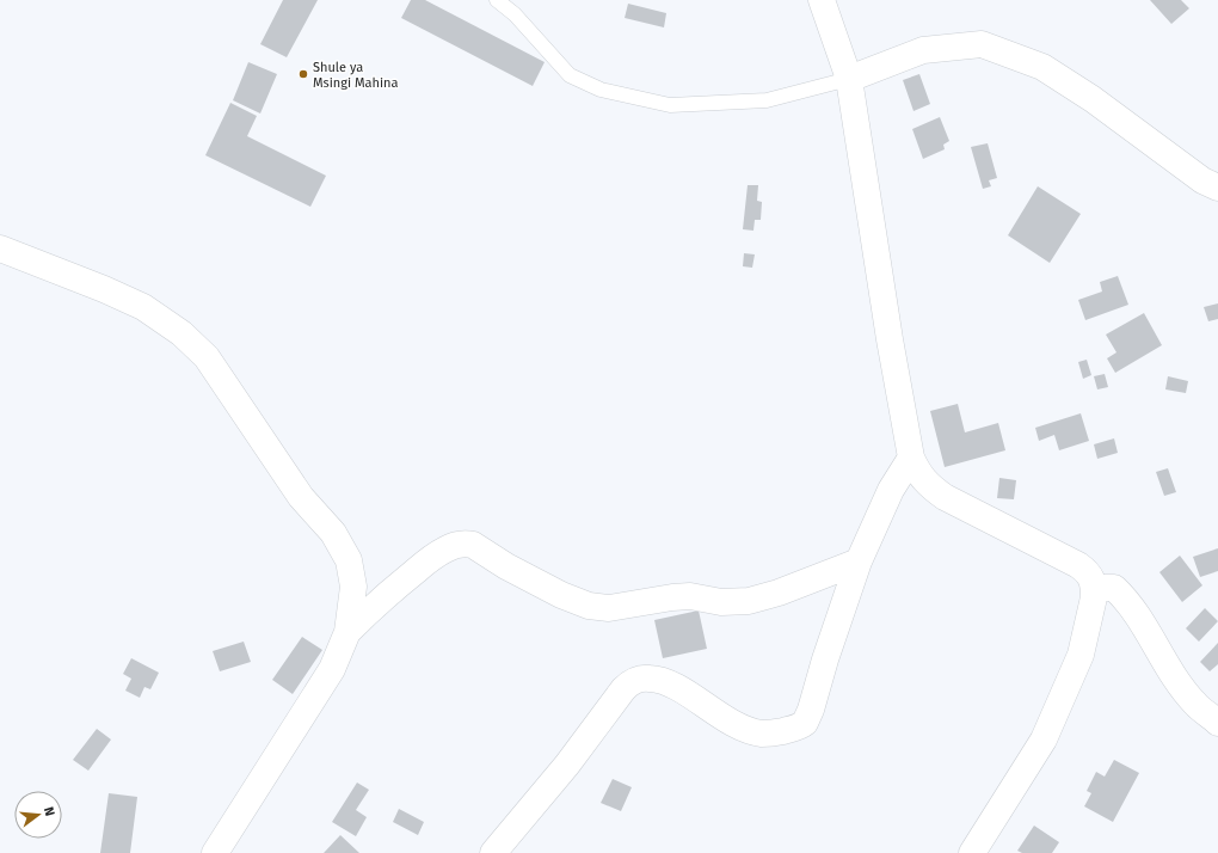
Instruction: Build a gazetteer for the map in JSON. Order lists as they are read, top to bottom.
{
  "places": ["Shule ya Msingi Mahina"],
  "north": "right"
}
